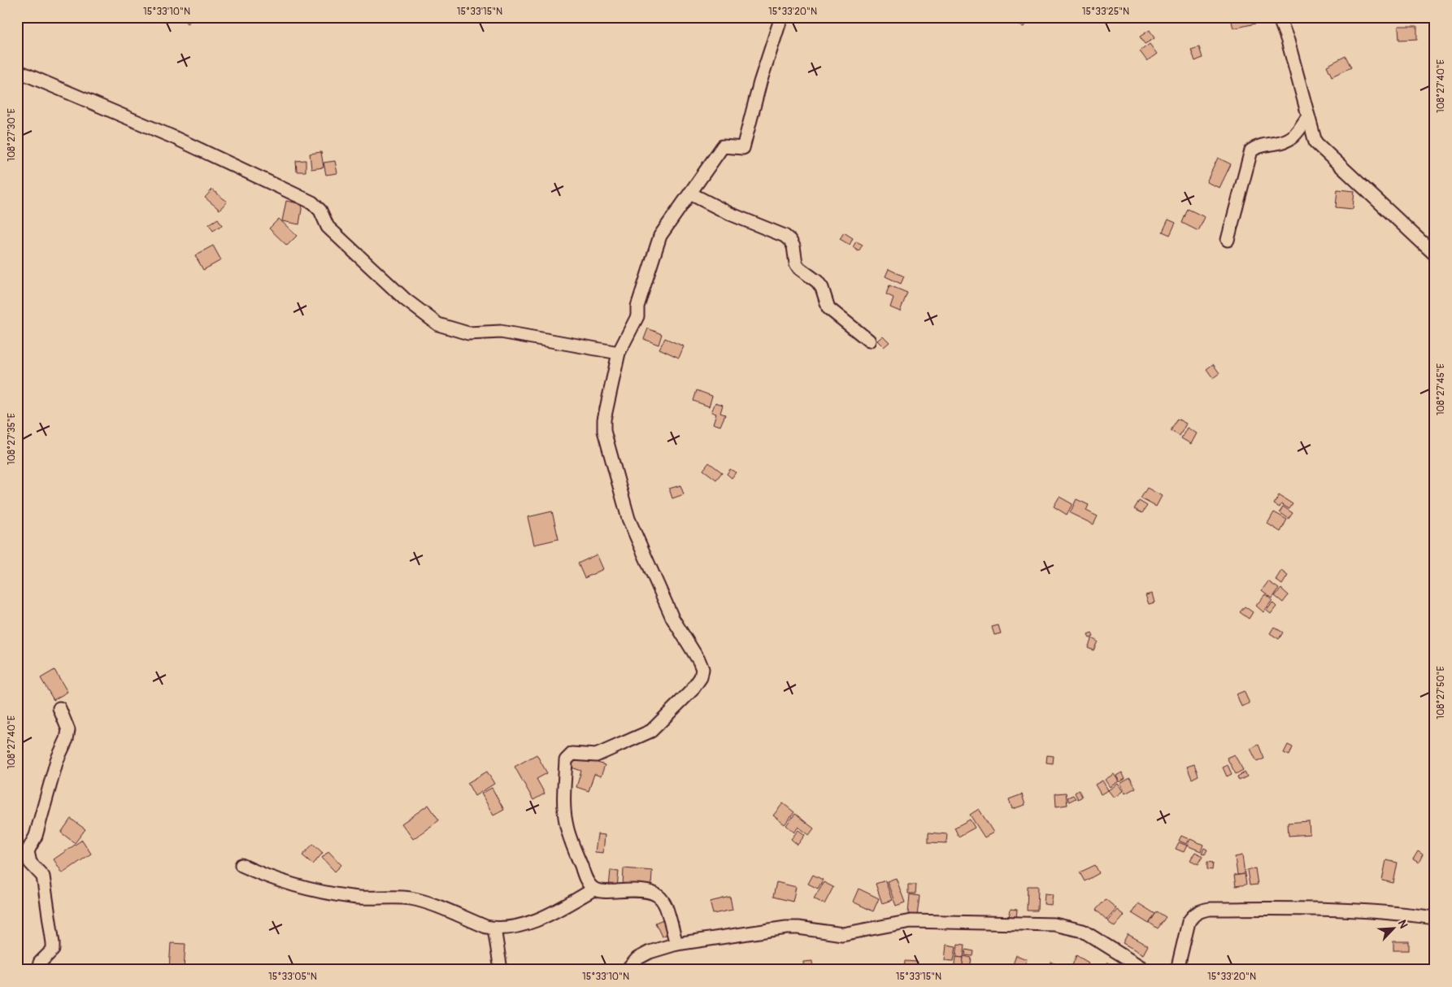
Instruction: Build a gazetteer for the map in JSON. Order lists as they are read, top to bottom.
{
  "north": "top right",
  "coordinates": [
    "15°33'10\"N",
    "15°33'15\"N",
    "15°33'20\"N",
    "15°33'25\"N",
    "108°27'40\"E",
    "108°27'30\"E",
    "108°27'45\"E",
    "108°27'35\"E",
    "108°27'50\"E",
    "15°33'05\"N"
  ]
}
